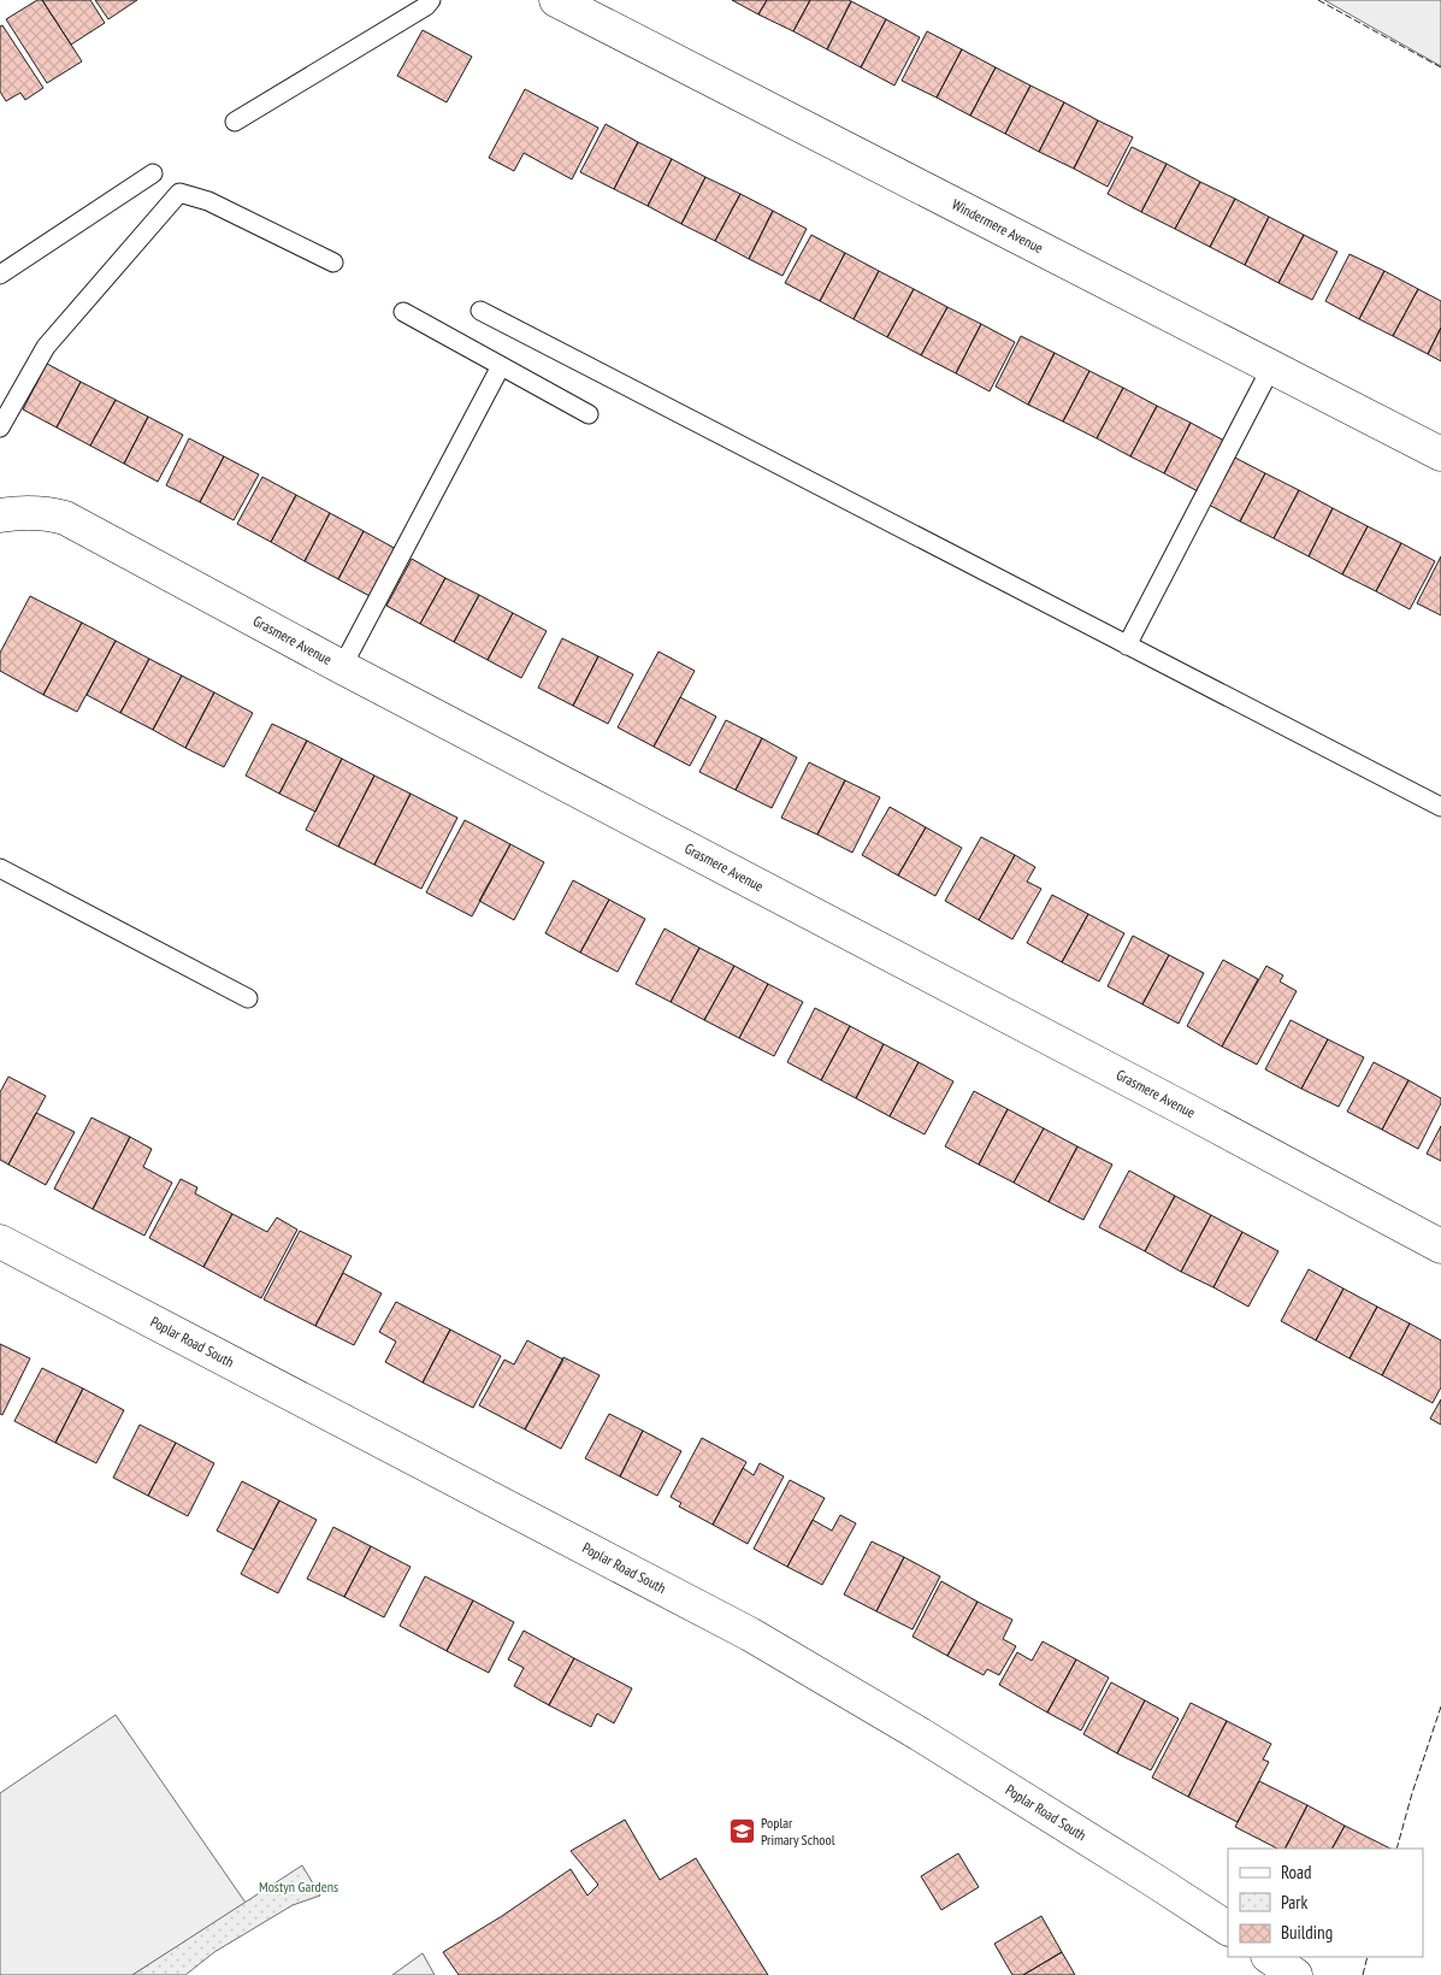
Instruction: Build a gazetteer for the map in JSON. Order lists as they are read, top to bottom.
{
  "streets": {
    "street": ["Windermere Avenue", "Grasmere Avenue", "Poplar Road South"]
  },
  "parks": ["Mostyn Gardens"],
  "places": {
    "school or university": ["Poplar Primary School"]
  },
  "legend": ["Road", "Park", "Building"]
}
